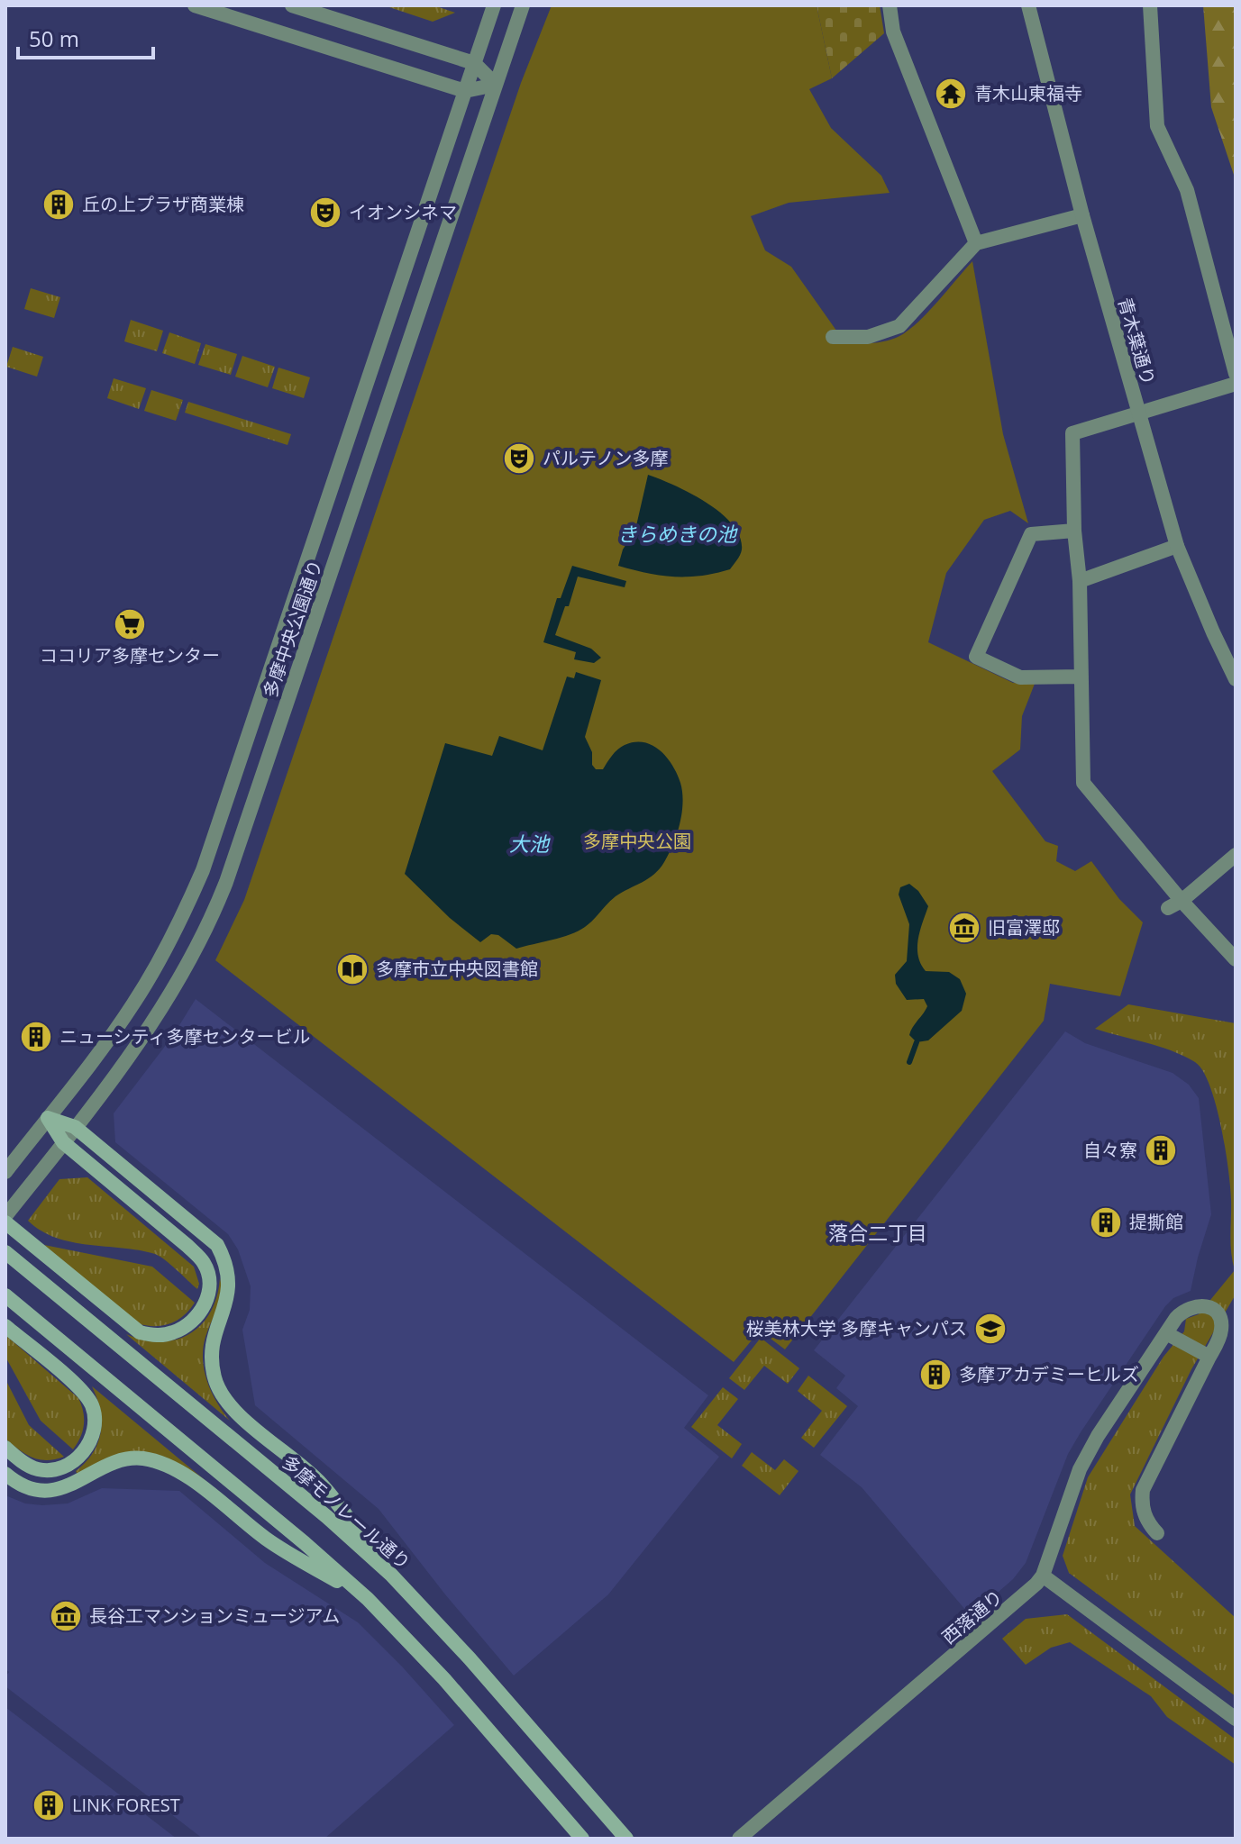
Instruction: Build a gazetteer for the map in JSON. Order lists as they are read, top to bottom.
{
  "streets": {
    "main road": ["多摩モノレール通り"],
    "street": ["青木葉通り", "多摩中央公園通り", "西落通り"]
  },
  "districts": ["落合二丁目"],
  "water": ["きらめきの池", "大池"],
  "parks": ["多摩中央公園"],
  "places": {
    "temple": ["青木山東福寺"],
    "building": [
      "丘の上プラザ商業棟",
      "ニューシティ多摩センタービル",
      "自々寮",
      "提撕館",
      "多摩アカデミーヒルズ",
      "LINK FOREST"
    ],
    "theatre": ["イオンシネマ", "パルテノン多摩"],
    "supermarket": ["ココリア多摩センター"],
    "museum": ["旧富澤邸", "長谷工マンションミュージアム"],
    "library": ["多摩市立中央図書館"],
    "school or university": ["桜美林大学 多摩キャンパス"]
  },
  "scale_bar": "50 m"
}
